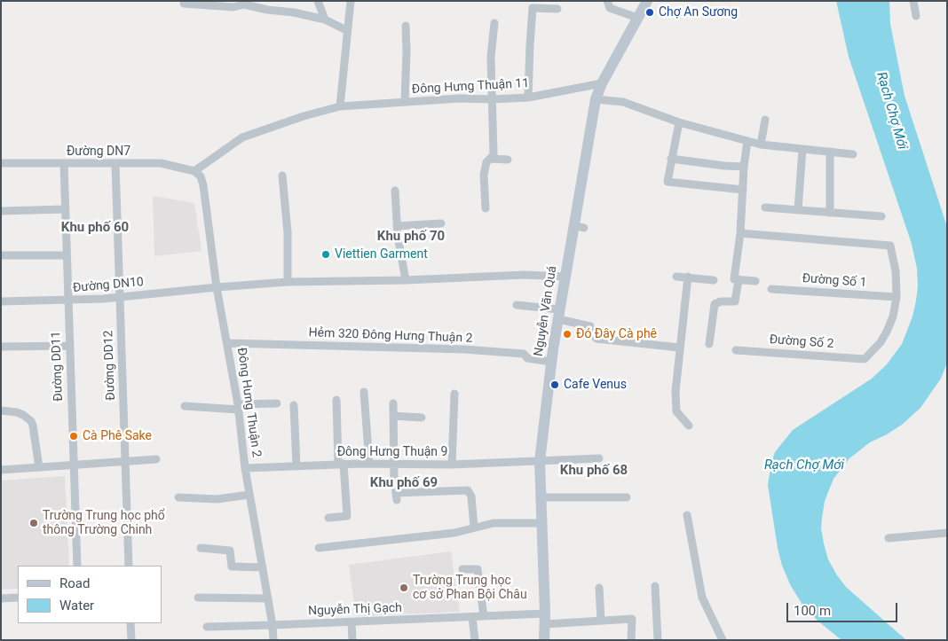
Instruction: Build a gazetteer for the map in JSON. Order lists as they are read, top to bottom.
{
  "streets": {
    "main road": ["Nguyễn Văn Quá"],
    "street": [
      "Đông Hưng Thuận 11",
      "Đường DN7",
      "Đường Số 1",
      "Đường DN10",
      "Hẻm 320 Đông Hưng Thuận 2",
      "Đường Số 2",
      "Đường DD12",
      "Đường DD11",
      "Đông Hưng Thuận 2",
      "Đông Hưng Thuận 9",
      "Nguyễn Thị Gạch"
    ]
  },
  "crossings": [
    ["Đông Hưng Thuận 11", "Đường DN7"],
    ["Đông Hưng Thuận 11", "Nguyễn Văn Quá"],
    ["Đông Hưng Thuận 11", "Đông Hưng Thuận 2"],
    ["Đường DN7", "Đường DD12"],
    ["Đường DN7", "Đường DD11"],
    ["Đường DN7", "Đông Hưng Thuận 2"],
    ["Đường Số 1", "Đường Số 2"],
    ["Đường DN10", "Nguyễn Văn Quá"],
    ["Đường DN10", "Đường DD12"],
    ["Đường DN10", "Đường DD11"],
    ["Đường DN10", "Đông Hưng Thuận 2"],
    ["Nguyễn Văn Quá", "Hẻm 320 Đông Hưng Thuận 2"],
    ["Nguyễn Văn Quá", "Đông Hưng Thuận 9"],
    ["Nguyễn Văn Quá", "Nguyễn Thị Gạch"],
    ["Hẻm 320 Đông Hưng Thuận 2", "Đông Hưng Thuận 2"],
    ["Đông Hưng Thuận 2", "Đông Hưng Thuận 9"],
    ["Đông Hưng Thuận 2", "Nguyễn Thị Gạch"]
  ],
  "districts": [
    "Khu phố 60",
    "Khu phố 70",
    "Khu phố 68",
    "Khu phố 69"
  ],
  "water": ["Rạch Chợ Mới"],
  "places": [
    "Chợ An Sương",
    "Viettien Garment",
    "Đó Đây Cà phê",
    "Cafe Venus",
    "Cà Phê Sake",
    "Trường Trung học phổ thông Trường Chinh",
    "Trường Trung học cơ sở Phan Bội Châu"
  ],
  "legend": ["Road", "Water"],
  "scale_bar": "100 m"
}
